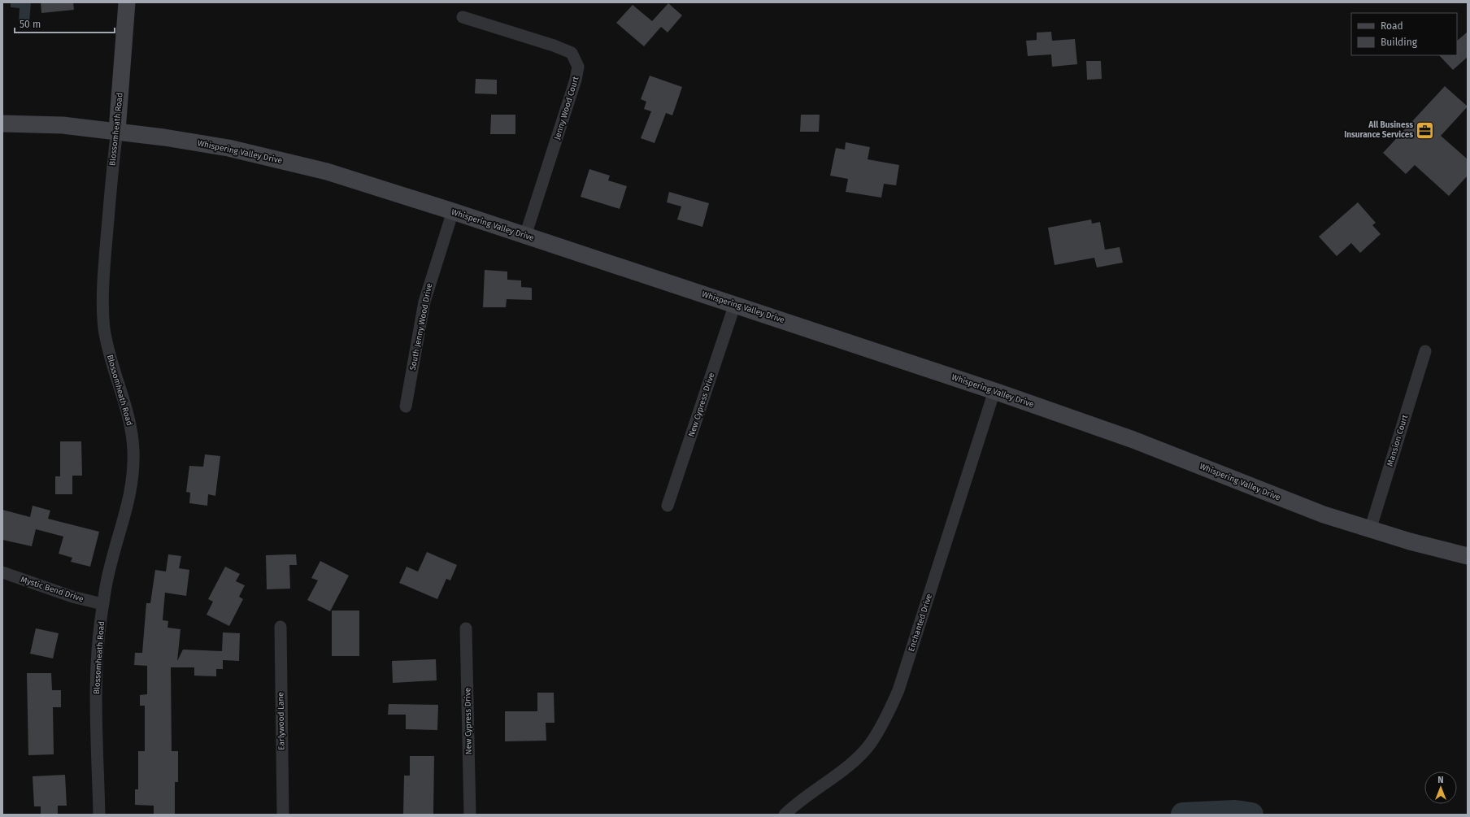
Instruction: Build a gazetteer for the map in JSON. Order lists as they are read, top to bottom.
{
  "streets": {
    "street": [
      "Jenny Wood Court",
      "Blossomheath Road",
      "Whispering Valley Drive",
      "South Jenny Wood Drive",
      "New Cypress Drive",
      "Mansion Court",
      "Mystic Bend Drive",
      "Enchanted Drive",
      "Earlywood Lane"
    ]
  },
  "crossings": [
    ["Jenny Wood Court", "Whispering Valley Drive"],
    ["Blossomheath Road", "Whispering Valley Drive"],
    ["Blossomheath Road", "Mystic Bend Drive"],
    ["Whispering Valley Drive", "South Jenny Wood Drive"],
    ["Whispering Valley Drive", "New Cypress Drive"],
    ["Whispering Valley Drive", "Mansion Court"],
    ["Whispering Valley Drive", "Enchanted Drive"]
  ],
  "places": {
    "office": ["All Business Insurance Services"]
  },
  "legend": ["Road", "Building"],
  "scale_bar": "50 m",
  "north": "top"
}
